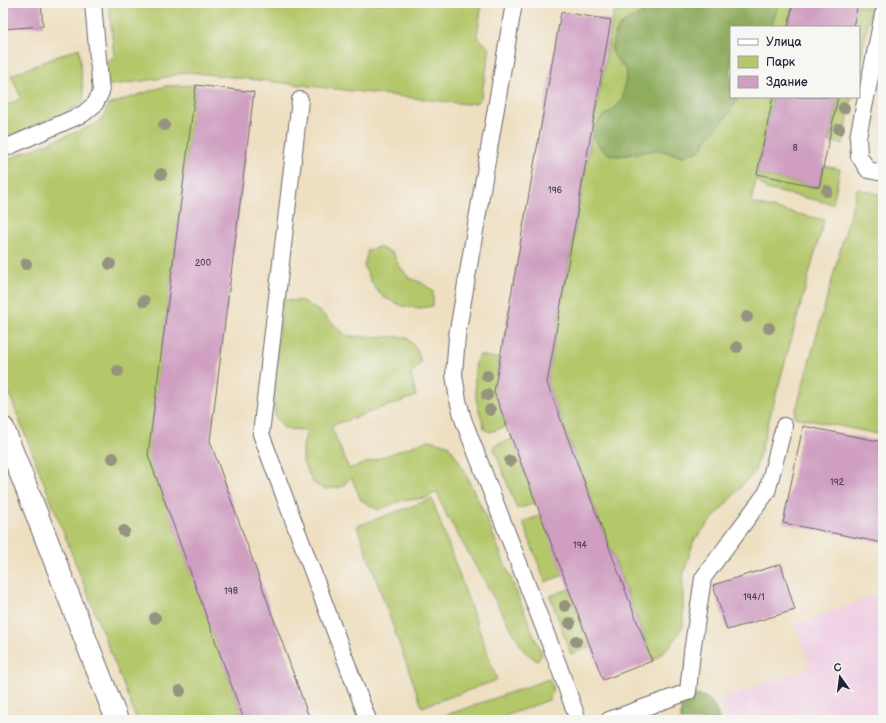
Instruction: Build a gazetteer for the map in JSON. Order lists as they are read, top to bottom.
{
  "house_numbers": [
    "8",
    "196",
    "200",
    "192",
    "194",
    "198",
    "194/1"
  ],
  "legend": ["Улица", "Парк", "Здание"],
  "north": "top"
}
